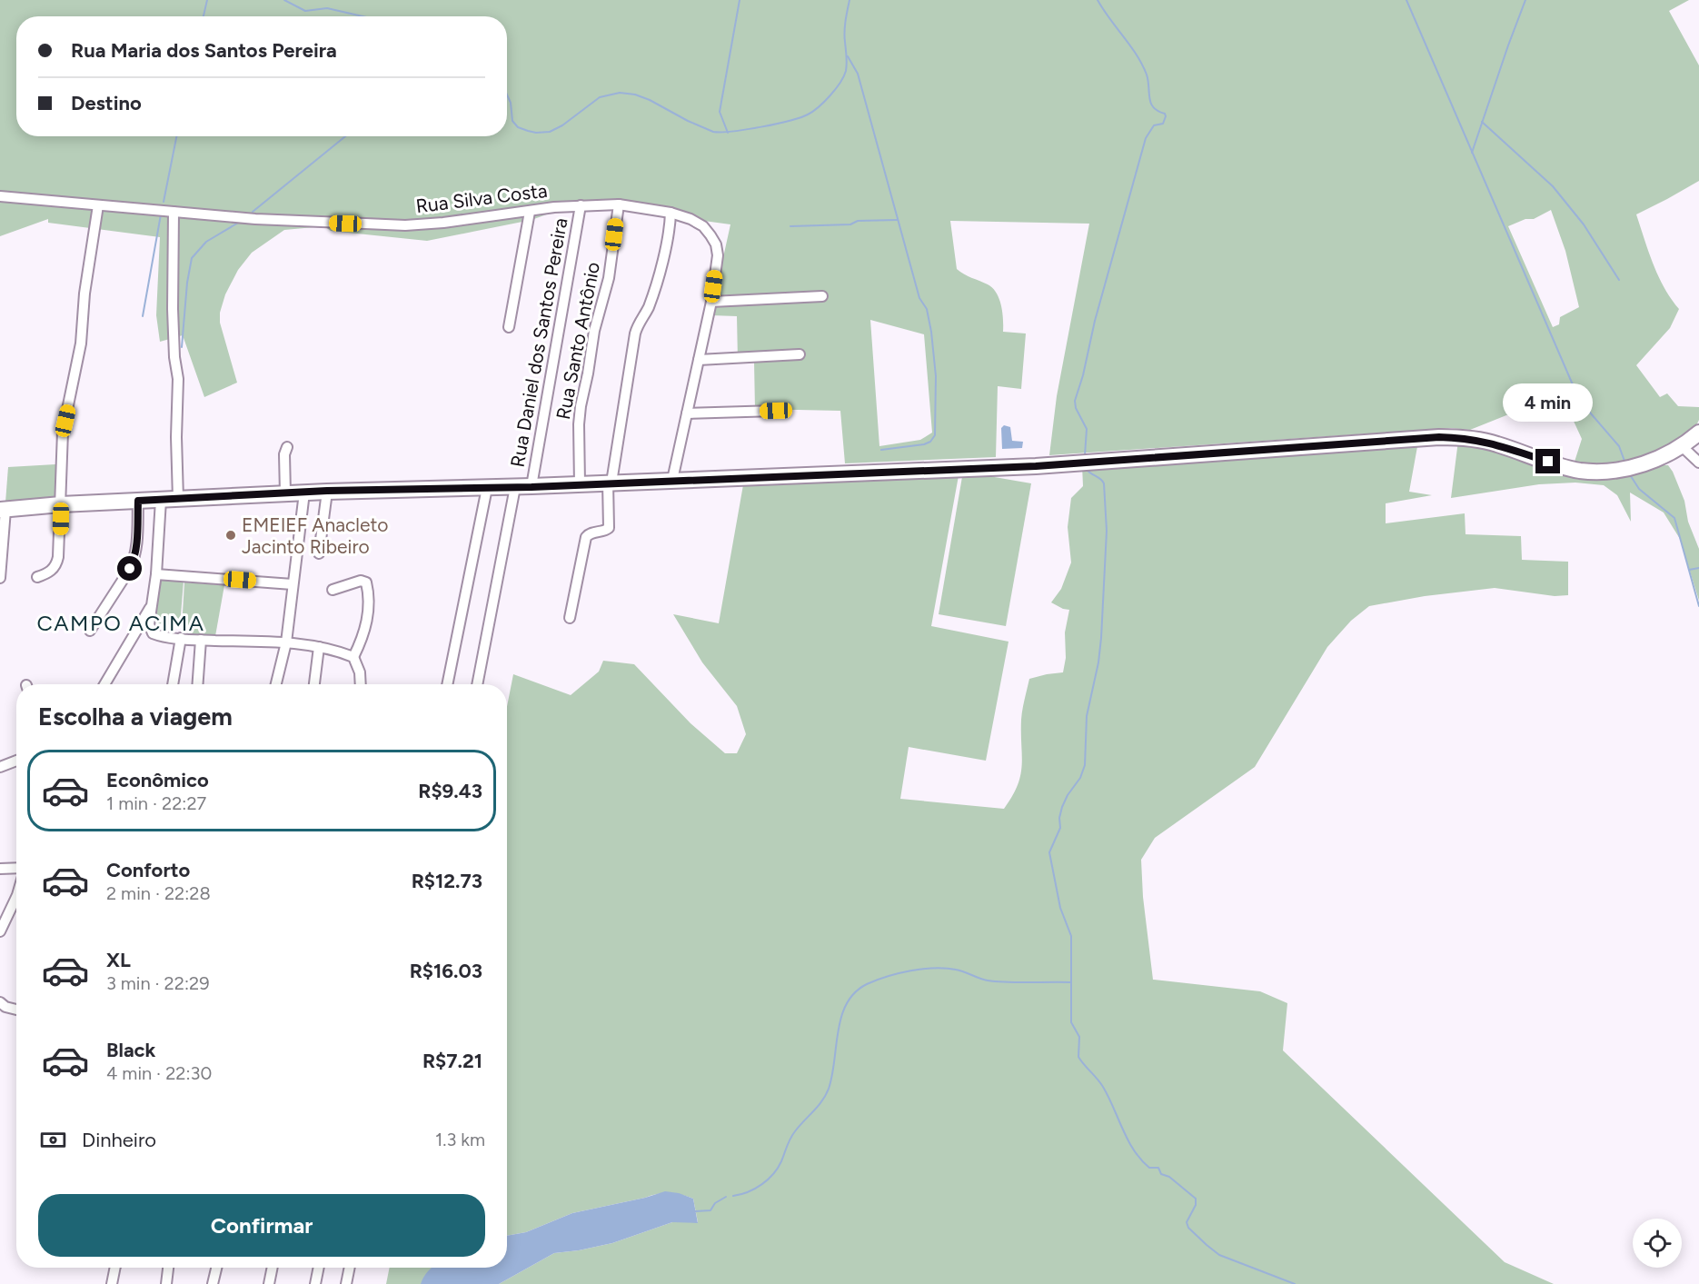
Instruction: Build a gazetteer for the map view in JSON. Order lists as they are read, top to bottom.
{
  "streets": {
    "street": ["Rua Silva Costa", "Rua Santo Antônio", "Rua Daniel dos Santos Pereira"]
  },
  "crossings": [
    ["Rua Silva Costa", "Rua Santo Antônio"],
    ["Rua Silva Costa", "Rua Daniel dos Santos Pereira"]
  ],
  "districts": ["CAMPO ACIMA"],
  "places": ["EMEIEF Anacleto Jacinto Ribeiro"],
  "page": {
    "banner": ["Rua Maria dos Santos Pereira", "Destino"],
    "bubble": "4 min",
    "heading": "Escolha a viagem",
    "list": [
      {
        "name": "Econômico",
        "note": "1 min · 22:27",
        "value": "R$9.43"
      },
      {
        "name": "Conforto",
        "note": "2 min · 22:28",
        "value": "R$12.73"
      },
      {
        "name": "XL",
        "note": "3 min · 22:29",
        "value": "R$16.03"
      },
      {
        "name": "Black",
        "note": "4 min · 22:30",
        "value": "R$7.21"
      }
    ],
    "pay": ["Dinheiro", "1.3 km"],
    "buttons": "Confirmar"
  }
}
